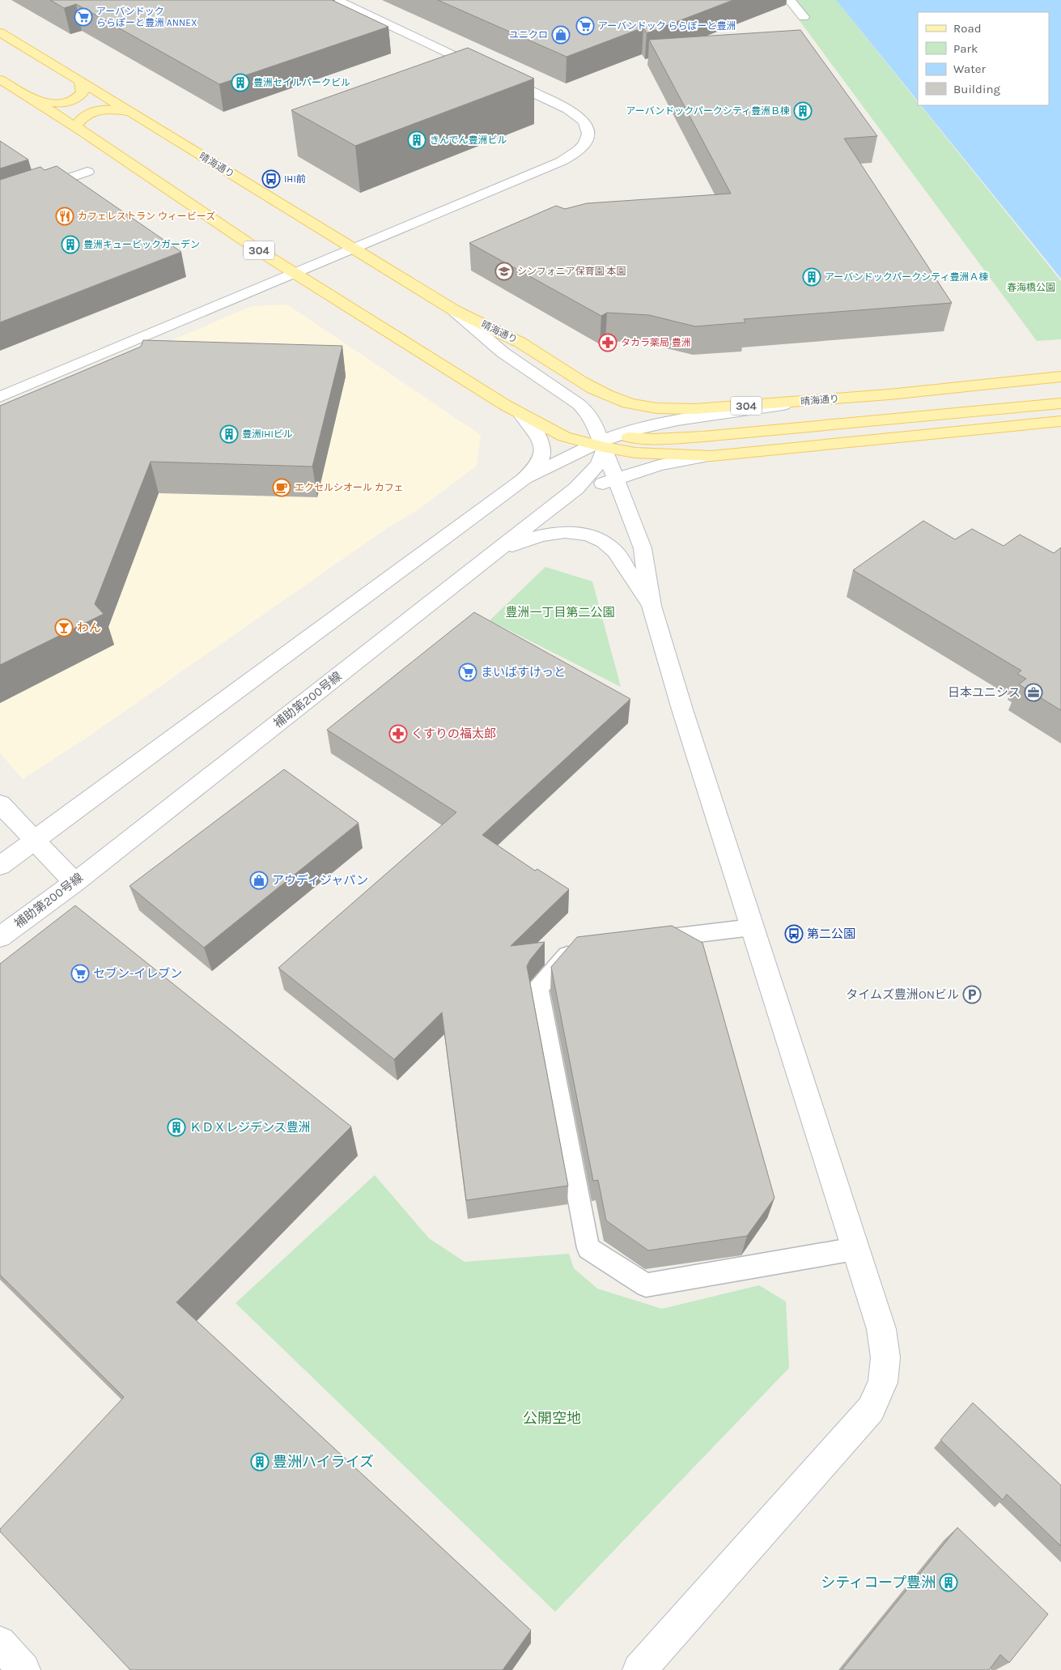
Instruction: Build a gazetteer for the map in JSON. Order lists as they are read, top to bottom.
{
  "streets": {
    "main road": ["晴海通り", "304"],
    "street": ["補助第200号線"]
  },
  "crossings": [
    ["304", "補助第200号線"]
  ],
  "parks": ["春海橋公園", "豊洲一丁目第二公園", "公開空地"],
  "places": {
    "supermarket": [
      "アーバンドック ららぽーと豊洲 ANNEX",
      "アーバンドック ららぽーと豊洲",
      "まいばすけっと",
      "セブン-イレブン"
    ],
    "shop": ["ユニクロ", "アウディジャパン"],
    "building": [
      "豊洲セイルパークビル",
      "アーバンドックパークシティ豊洲Ｂ棟",
      "きんでん豊洲ビル",
      "豊洲キュービックガーデン",
      "アーバンドックパークシティ豊洲Ａ棟",
      "豊洲IHIビル",
      "ＫＤＸレジデンス豊洲",
      "豊洲ハイライズ",
      "シティコープ豊洲"
    ],
    "bus stop": ["IHI前", "第二公園"],
    "restaurant": ["カフェレストラン ウィービーズ"],
    "school or university": ["シンフォニア保育園 本園"],
    "pharmacy": ["タカラ薬局 豊洲", "くすりの福太郎"],
    "cafe": ["エクセルシオール カフェ"],
    "bar": ["わん"],
    "office": ["日本ユニシス"],
    "parking": ["タイムズ豊洲ONビル"]
  },
  "legend": [
    "Road",
    "Park",
    "Water",
    "Building"
  ]
}
